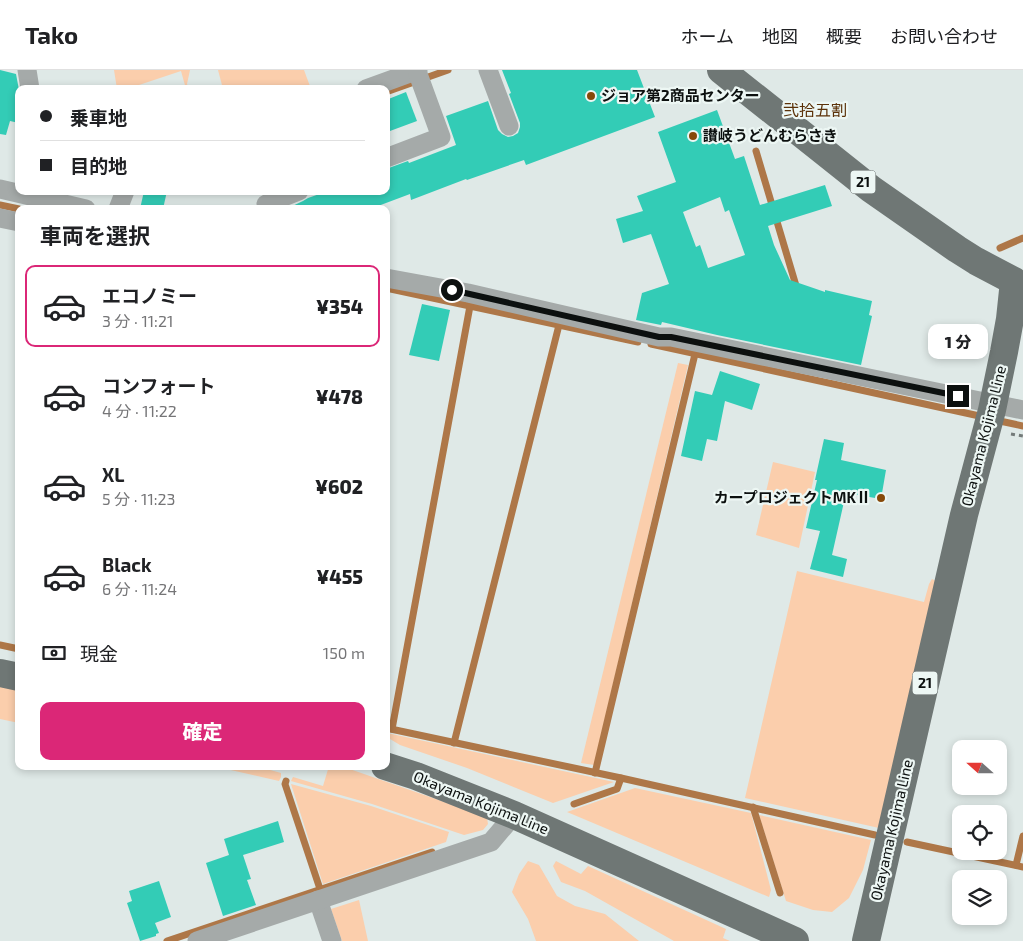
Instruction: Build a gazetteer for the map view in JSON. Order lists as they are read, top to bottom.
{
  "streets": {
    "main road": ["21", "Okayama Kojima Line"]
  },
  "districts": ["弐拾五割"],
  "places": ["ジョア第2商品センター", "讃岐うどんむらさき", "カープロジェクトMKⅡ"],
  "north": "left",
  "page": {
    "header": "Tako",
    "nav": [
      "ホーム",
      "地図",
      "概要",
      "お問い合わせ"
    ],
    "banner": ["乗車地", "目的地"],
    "heading": "車両を選択",
    "list": [
      {
        "name": "エコノミー",
        "note": "3 分 · 11:21",
        "value": "¥354"
      },
      {
        "name": "コンフォート",
        "note": "4 分 · 11:22",
        "value": "¥478"
      },
      {
        "name": "XL",
        "note": "5 分 · 11:23",
        "value": "¥602"
      },
      {
        "name": "Black",
        "note": "6 分 · 11:24",
        "value": "¥455"
      }
    ],
    "bubble": "1 分",
    "pay": ["現金", "150 m"],
    "buttons": "確定"
  }
}
